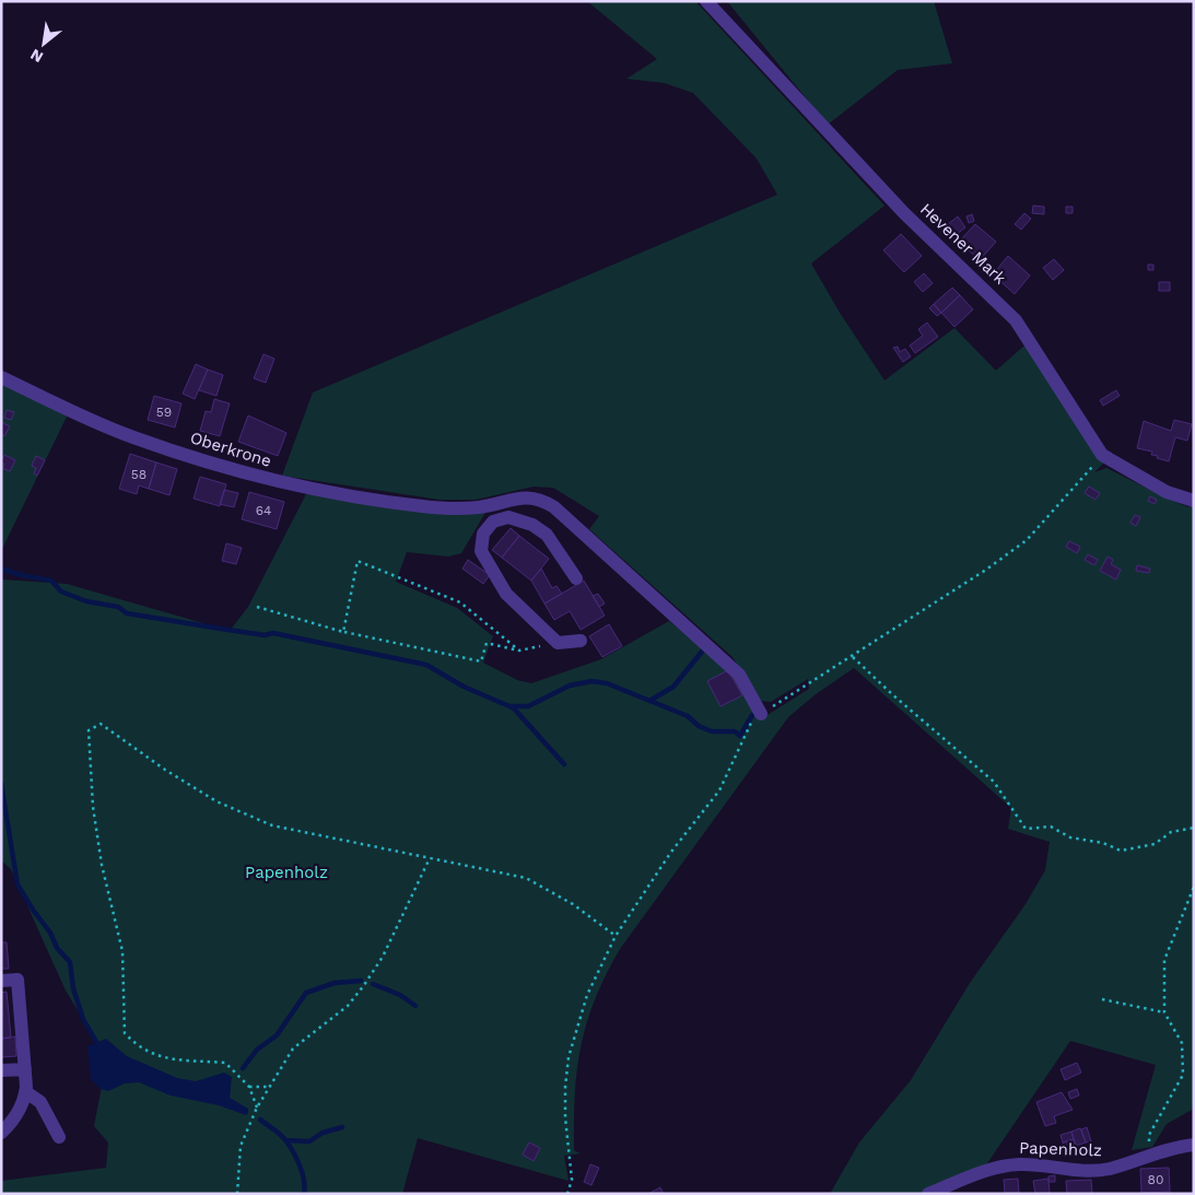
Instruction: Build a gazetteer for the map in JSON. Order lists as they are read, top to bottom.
{
  "streets": {
    "street": ["Hevener Mark", "Oberkrone", "Papenholz"]
  },
  "parks": ["Papenholz"],
  "house_numbers": [
    "59",
    "58",
    "64",
    "80"
  ],
  "north": "bottom left"
}
